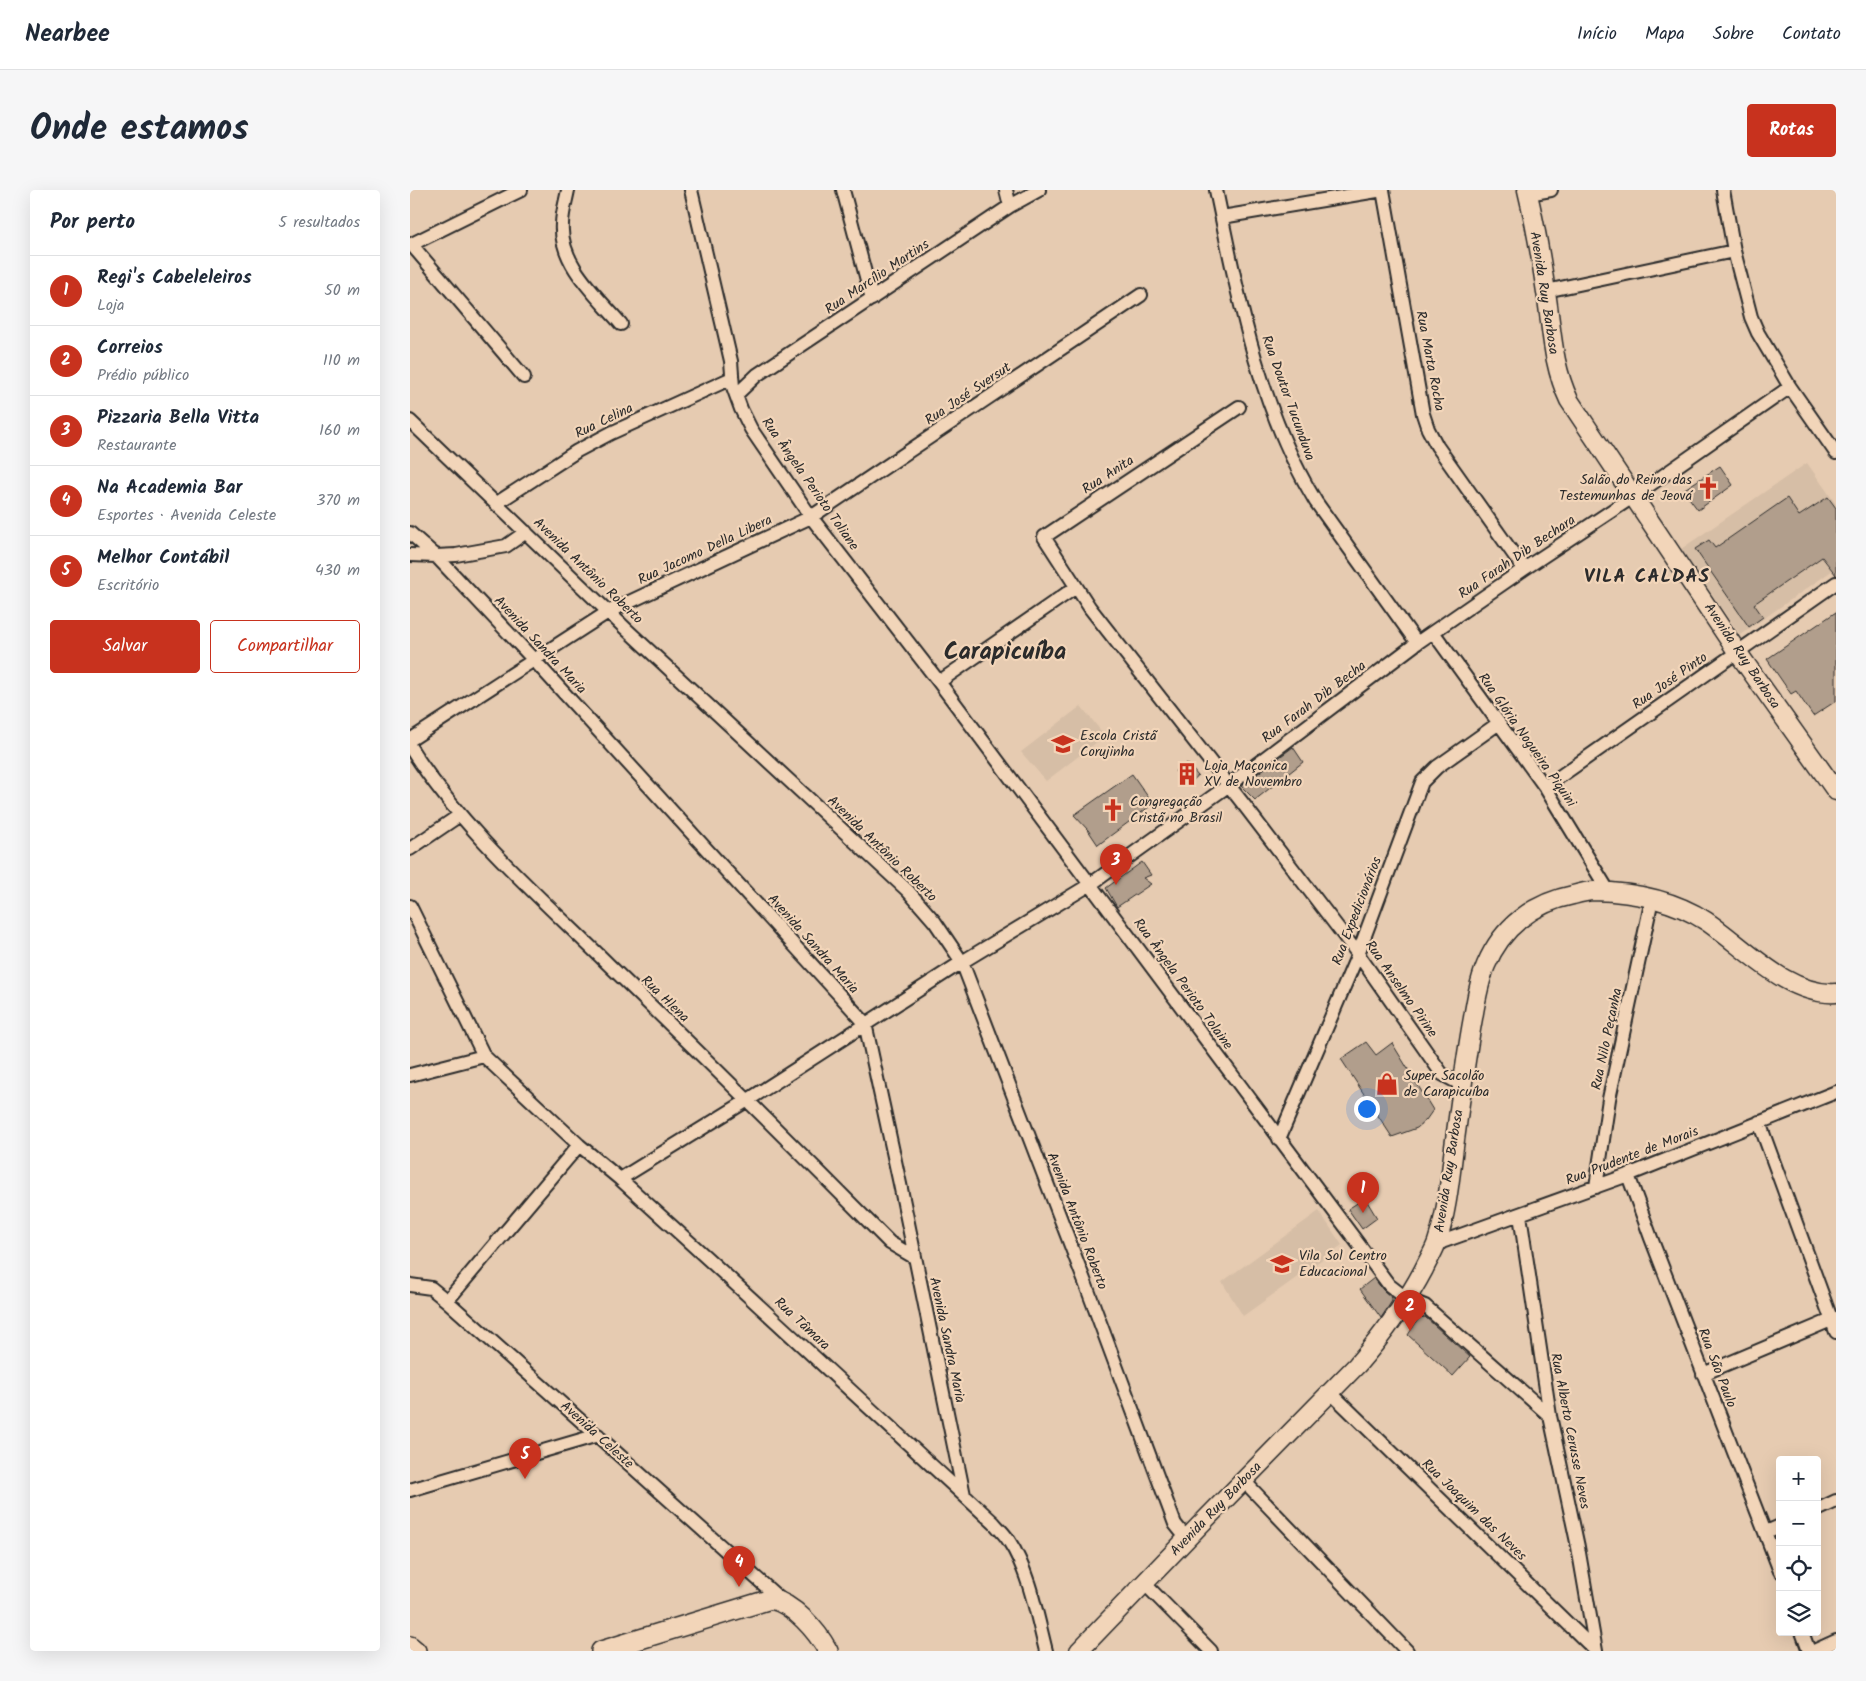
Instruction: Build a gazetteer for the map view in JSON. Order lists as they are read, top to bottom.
{
  "streets": {
    "main road": ["Avenida Celeste"],
    "street": [
      "Rua Marcílio Martins",
      "Avenida Ruy Barbosa",
      "Rua Marta Rocha",
      "Rua José Sversut",
      "Rua Doutor Tucunduva",
      "Rua Celina",
      "Rua Anita",
      "Rua Ângela Perioto Toliane",
      "Rua Jacomo Della Libera",
      "Rua Farah Dib Bechara",
      "Avenida Antônio Roberto",
      "Avenida Sandra Maria",
      "Rua José Pinto",
      "Rua Farah Dib Becha",
      "Rua Glória Nogueira Piquini",
      "Rua Expedicionários",
      "Rua Ângela Perioto Tolaine",
      "Rua Anselmo Pirine",
      "Rua Hlena",
      "Rua Nilo Peçanha",
      "Rua Prudente de Morais",
      "Rua Tâmara",
      "Rua São Paulo",
      "Rua Alberto Cerusse Neves",
      "Rua Joaquim das Neves"
    ]
  },
  "crossings": [
    ["Rua Marcílio Martins", "Rua Ângela Perioto Toliane"],
    ["Avenida Ruy Barbosa", "Rua Farah Dib Bechara"],
    ["Avenida Ruy Barbosa", "Avenida Antônio Roberto"],
    ["Avenida Ruy Barbosa", "Rua José Pinto"],
    ["Avenida Ruy Barbosa", "Rua Glória Nogueira Piquini"],
    ["Avenida Ruy Barbosa", "Rua Ângela Perioto Tolaine"],
    ["Avenida Ruy Barbosa", "Rua Anselmo Pirine"],
    ["Avenida Ruy Barbosa", "Rua Nilo Peçanha"],
    ["Avenida Ruy Barbosa", "Rua Prudente de Morais"],
    ["Avenida Ruy Barbosa", "Rua Joaquim das Neves"],
    ["Rua Marta Rocha", "Rua Farah Dib Bechara"],
    ["Rua José Sversut", "Rua Ângela Perioto Toliane"],
    ["Rua José Sversut", "Rua Jacomo Della Libera"],
    ["Rua Doutor Tucunduva", "Rua Farah Dib Becha"],
    ["Rua Celina", "Rua Ângela Perioto Toliane"],
    ["Rua Celina", "Avenida Antônio Roberto"],
    ["Rua Anita", "Rua Anselmo Pirine"],
    ["Rua Ângela Perioto Toliane", "Rua Jacomo Della Libera"],
    ["Rua Ângela Perioto Toliane", "Rua Ângela Perioto Tolaine"],
    ["Rua Jacomo Della Libera", "Avenida Antônio Roberto"],
    ["Rua Jacomo Della Libera", "Avenida Sandra Maria"],
    ["Rua Farah Dib Bechara", "Rua Farah Dib Becha"],
    ["Rua Farah Dib Bechara", "Rua Glória Nogueira Piquini"],
    ["Avenida Antônio Roberto", "Rua Farah Dib Becha"],
    ["Avenida Sandra Maria", "Rua Farah Dib Becha"],
    ["Avenida Sandra Maria", "Rua Hlena"],
    ["Avenida Sandra Maria", "Rua Tâmara"],
    ["Rua José Pinto", "Rua Glória Nogueira Piquini"],
    ["Rua Farah Dib Becha", "Rua Glória Nogueira Piquini"],
    ["Rua Farah Dib Becha", "Rua Ângela Perioto Tolaine"],
    ["Rua Farah Dib Becha", "Rua Anselmo Pirine"],
    ["Rua Farah Dib Becha", "Rua Hlena"],
    ["Rua Farah Dib Becha", "Rua Tâmara"],
    ["Rua Glória Nogueira Piquini", "Rua Expedicionários"],
    ["Rua Expedicionários", "Rua Ângela Perioto Tolaine"],
    ["Rua Expedicionários", "Rua Anselmo Pirine"],
    ["Rua Ângela Perioto Tolaine", "Rua Alberto Cerusse Neves"],
    ["Rua Nilo Peçanha", "Rua Prudente de Morais"],
    ["Rua Prudente de Morais", "Rua São Paulo"],
    ["Rua Prudente de Morais", "Rua Alberto Cerusse Neves"],
    ["Rua Alberto Cerusse Neves", "Rua Joaquim das Neves"]
  ],
  "districts": ["VILA CALDAS", "Carapicuíba"],
  "places": {
    "church": ["Salão do Reino das Testemunhas de Jeová", "Congregação Cristã no Brasil"],
    "school or university": ["Escola Cristã Corujinha", "Vila Sol Centro Educacional"],
    "building": ["Loja Maçonica XV de Novembro"],
    "shop": ["Super Sacolão de Carapicuíba"]
  },
  "page": {
    "header": "Nearbee",
    "nav": [
      "Início",
      "Mapa",
      "Sobre",
      "Contato"
    ],
    "title": "Onde estamos",
    "buttons": [
      "Rotas",
      ["Salvar", "Compartilhar"]
    ],
    "heading": ["Por perto", "5 resultados"],
    "list": [
      {
        "mark": "1",
        "name": "Regi's Cabeleleiros",
        "note": "Loja",
        "value": "50 m"
      },
      {
        "mark": "2",
        "name": "Correios",
        "note": "Prédio público",
        "value": "110 m"
      },
      {
        "mark": "3",
        "name": "Pizzaria Bella Vitta",
        "note": "Restaurante",
        "value": "160 m"
      },
      {
        "mark": "4",
        "name": "Na Academia Bar",
        "note": "Esportes · Avenida Celeste",
        "value": "370 m"
      },
      {
        "mark": "5",
        "name": "Melhor Contábil",
        "note": "Escritório",
        "value": "430 m"
      }
    ],
    "pins": [
      "3",
      "1",
      "2",
      "5",
      "4"
    ],
    "map_buttons": ["+", "−"]
  }
}
